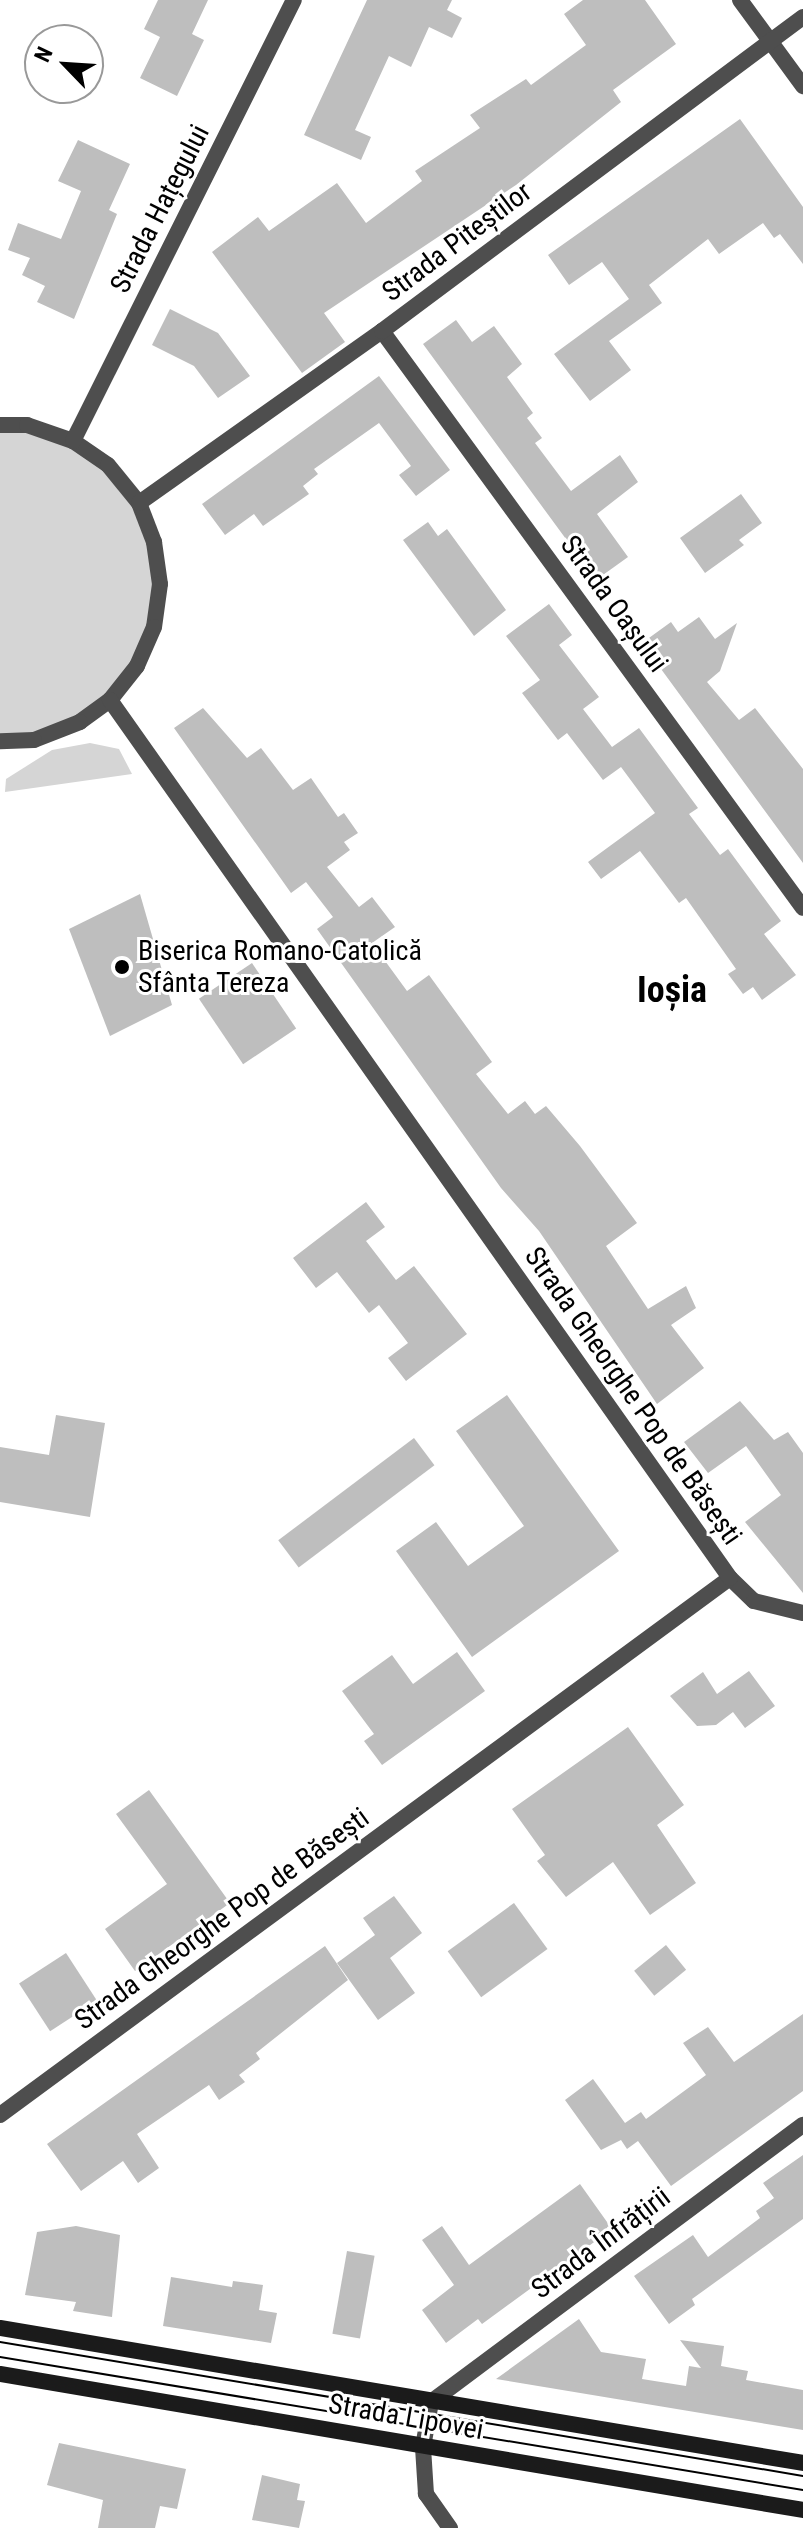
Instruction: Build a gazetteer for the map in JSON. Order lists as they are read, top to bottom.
{
  "streets": {
    "street": [
      "Strada Hațegului",
      "Strada Piteștilor",
      "Strada Oașului",
      "Strada Gheorghe Pop de Băsești",
      "Strada Înfrățirii",
      "Strada Lipovei"
    ]
  },
  "crossings": [
    ["Strada Piteștilor", "Strada Oașului"],
    ["Strada Înfrățirii", "Strada Lipovei"]
  ],
  "districts": ["Ioșia"],
  "places": ["Biserica Romano-Catolică Sfânta Tereza"],
  "north": "top left"
}
